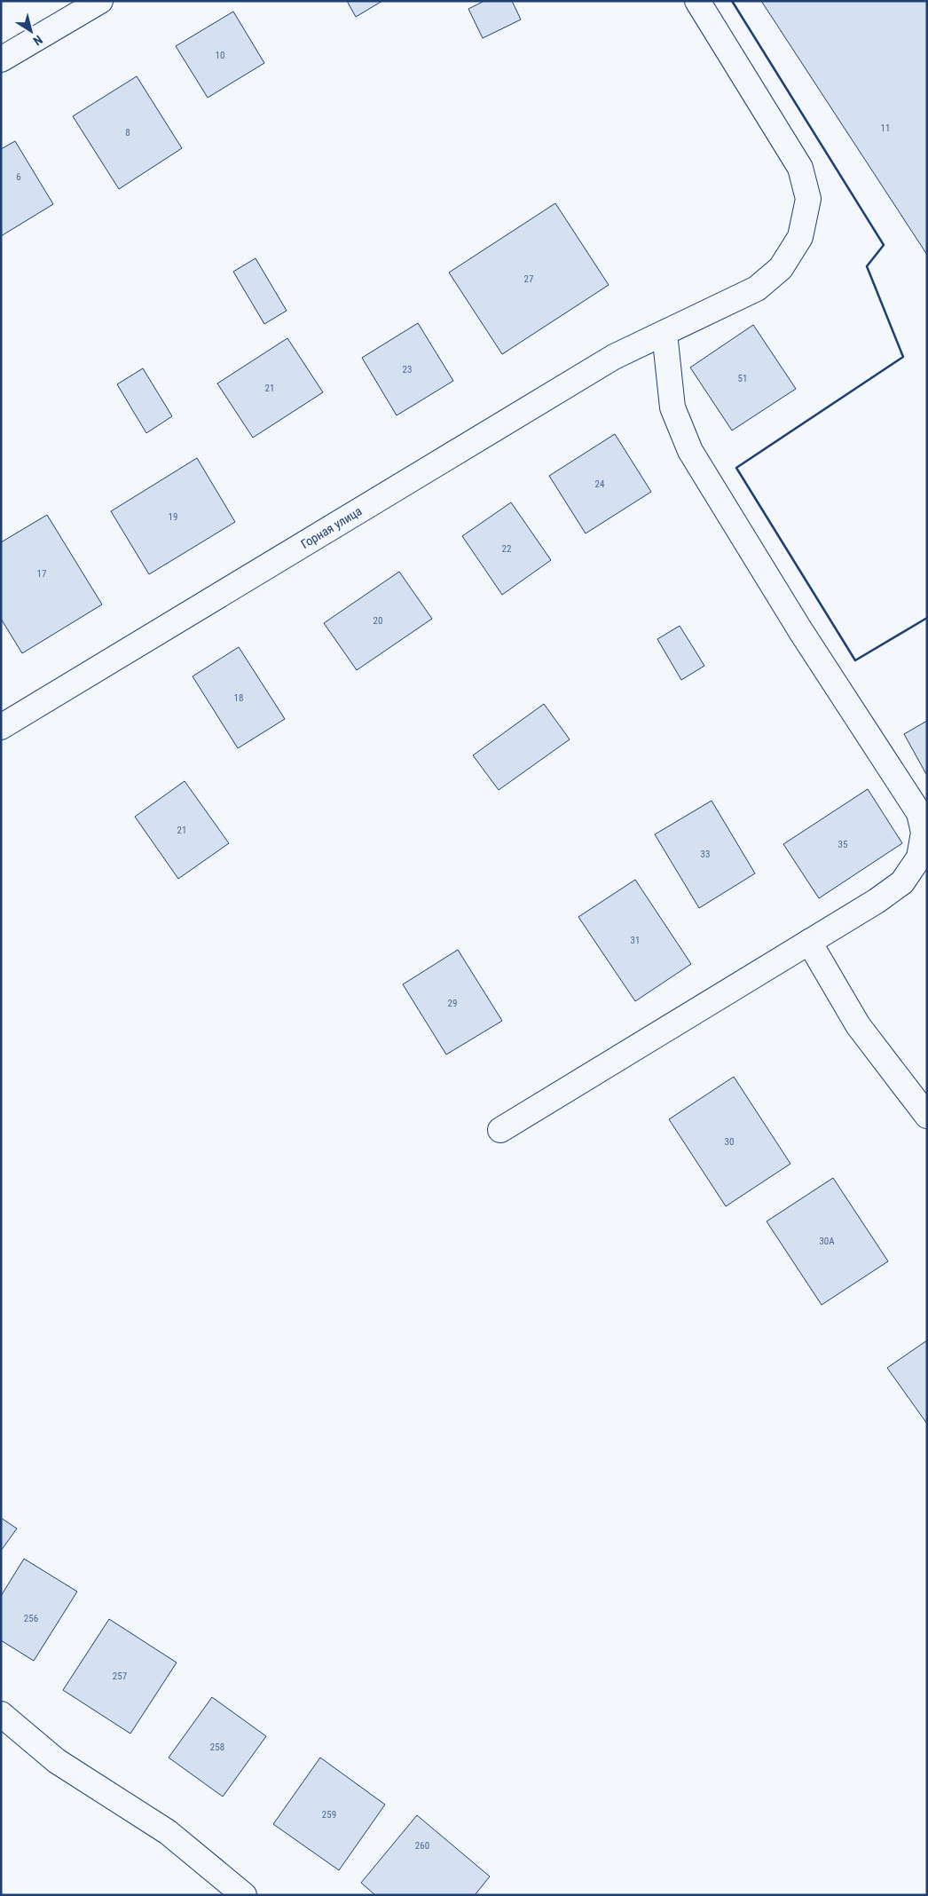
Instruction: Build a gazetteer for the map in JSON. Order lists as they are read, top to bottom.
{
  "streets": {
    "street": ["Горная улица"]
  },
  "house_numbers": [
    "10",
    "11",
    "8",
    "6",
    "27",
    "23",
    "51",
    "21",
    "24",
    "19",
    "22",
    "17",
    "20",
    "18",
    "21",
    "35",
    "33",
    "31",
    "29",
    "30",
    "30А",
    "256",
    "257",
    "258",
    "259",
    "260"
  ],
  "north": "bottom right"
}
